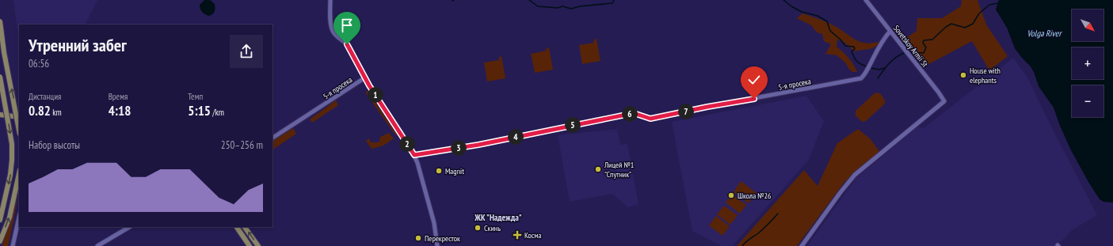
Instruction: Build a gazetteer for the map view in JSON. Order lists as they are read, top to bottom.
{
  "streets": {
    "street": ["Sovetskoy Armii St", "5-я просека"]
  },
  "crossings": [
    ["Sovetskoy Armii St", "5-я просека"]
  ],
  "districts": ["ЖК \"Надежда\""],
  "water": ["Volga River"],
  "places": {
    "other": [
      "House with elephants",
      "Лицей №1 \"Спутник\"",
      "Magnit",
      "Школа №26",
      "Скинь",
      "Перекресток"
    ],
    "health": ["Косма"]
  },
  "north": "bottom right",
  "page": {
    "map_buttons": ["+", "−"],
    "heading": ["Утренний забег", "06:56"],
    "stats": [
      ["Дистанция", "0.82 km"],
      ["Время", "4:18"],
      ["Темп", "5:15 /km"]
    ],
    "pins": [
      "1",
      "7",
      "6",
      "5",
      "4",
      "2",
      "3"
    ],
    "chart": ["Набор высоты", "250–256 m"]
  }
}
